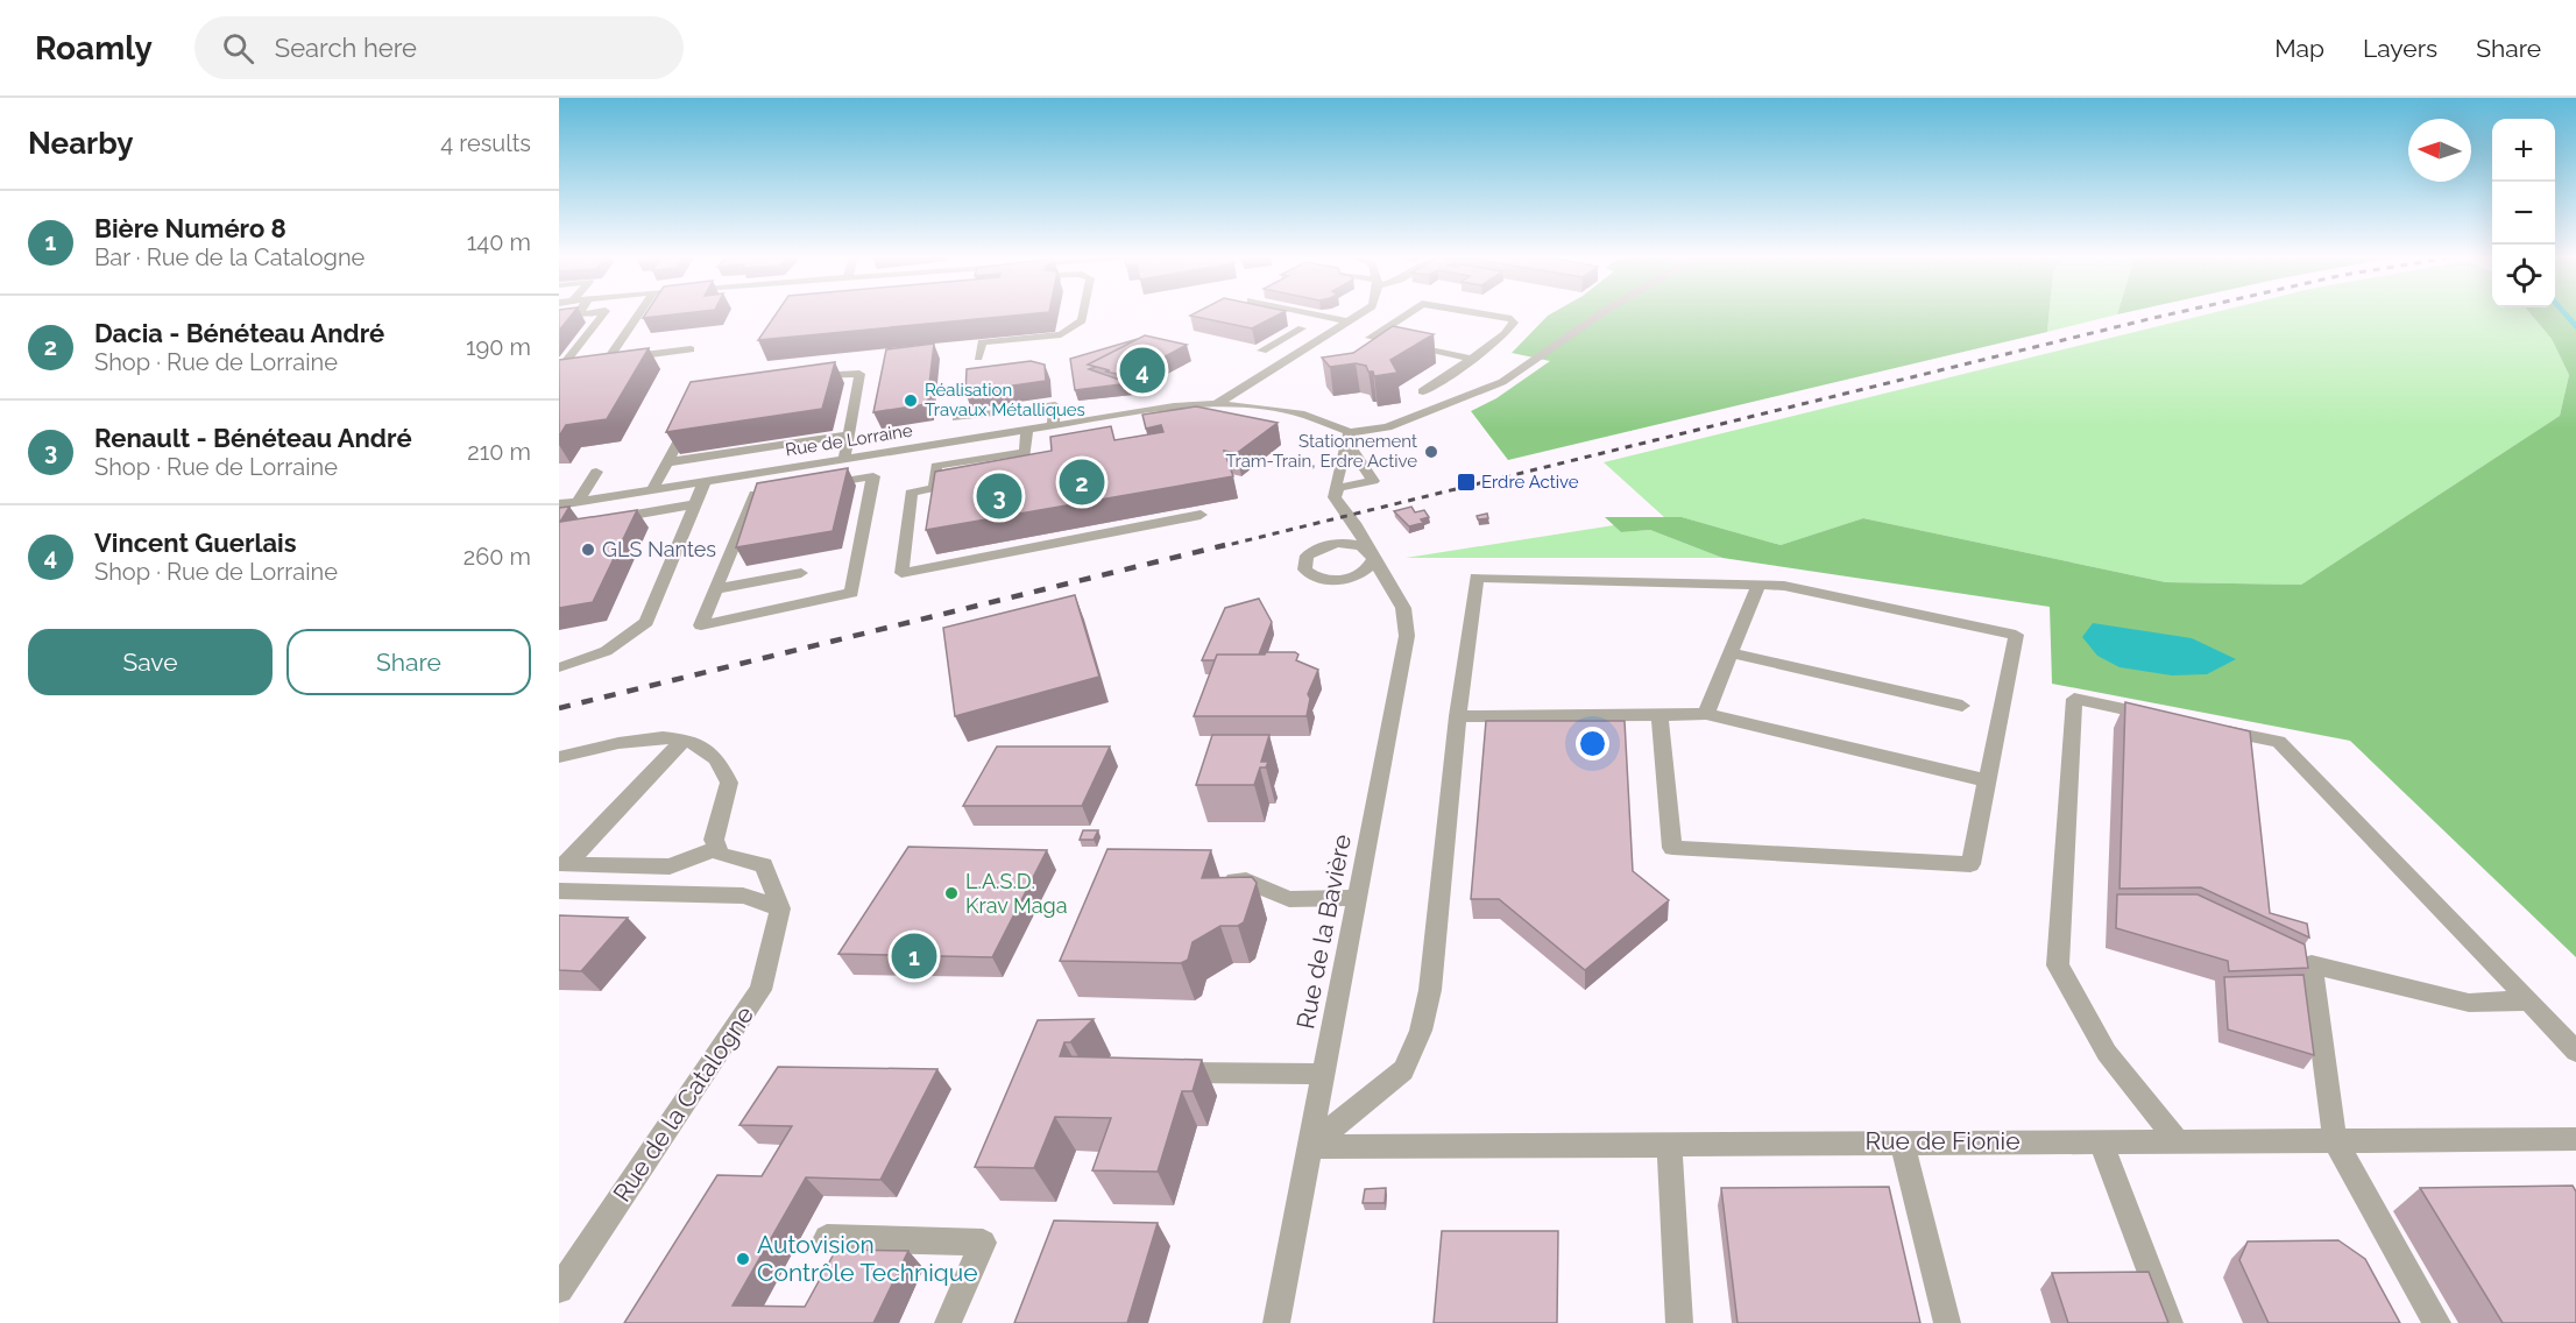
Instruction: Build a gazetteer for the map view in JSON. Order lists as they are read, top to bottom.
{
  "streets": {
    "street": [
      "Rue de Lorraine",
      "Rue de la Bavière",
      "Rue de la Catalogne",
      "Rue de Fionie"
    ]
  },
  "crossings": [
    ["Rue de la Bavière", "Rue de Fionie"]
  ],
  "places": {
    "other": [
      "Réalisation Travaux Métalliques",
      "Stationnement Tram-Train, Erdre Active",
      "GLS Nantes",
      "L.A.S.D. Krav Maga",
      "Autovision Contrôle Technique"
    ],
    "transit": ["Erdre Active"]
  },
  "north": "left",
  "page": {
    "header": "Roamly",
    "search": "Search here",
    "nav": ["Map", "Layers", "Share"],
    "heading": ["Nearby", "4 results"],
    "map_buttons": ["+", "−"],
    "list": [
      {
        "mark": "1",
        "name": "Bière Numéro 8",
        "note": "Bar · Rue de la Catalogne",
        "value": "140 m"
      },
      {
        "mark": "2",
        "name": "Dacia - Bénéteau André",
        "note": "Shop · Rue de Lorraine",
        "value": "190 m"
      },
      {
        "mark": "3",
        "name": "Renault - Bénéteau André",
        "note": "Shop · Rue de Lorraine",
        "value": "210 m"
      },
      {
        "mark": "4",
        "name": "Vincent Guerlais",
        "note": "Shop · Rue de Lorraine",
        "value": "260 m"
      }
    ],
    "pins": [
      "4",
      "2",
      "3",
      "1"
    ],
    "buttons": ["Save", "Share"]
  }
}
